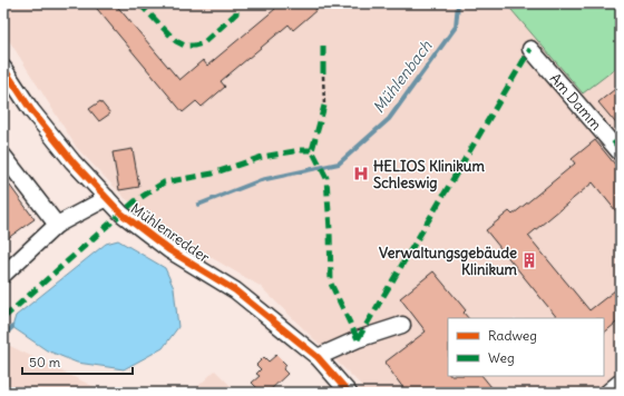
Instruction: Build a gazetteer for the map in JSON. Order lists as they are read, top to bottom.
{
  "streets": {
    "street": ["Am Damm", "Mühlenredder"]
  },
  "water": ["Mühlenbach"],
  "places": {
    "hospital": ["HELIOS Klinikum Schleswig"],
    "building": ["Verwaltungsgebäude Klinikum"]
  },
  "legend": ["Radweg", "Weg"],
  "scale_bar": "50 m"
}
